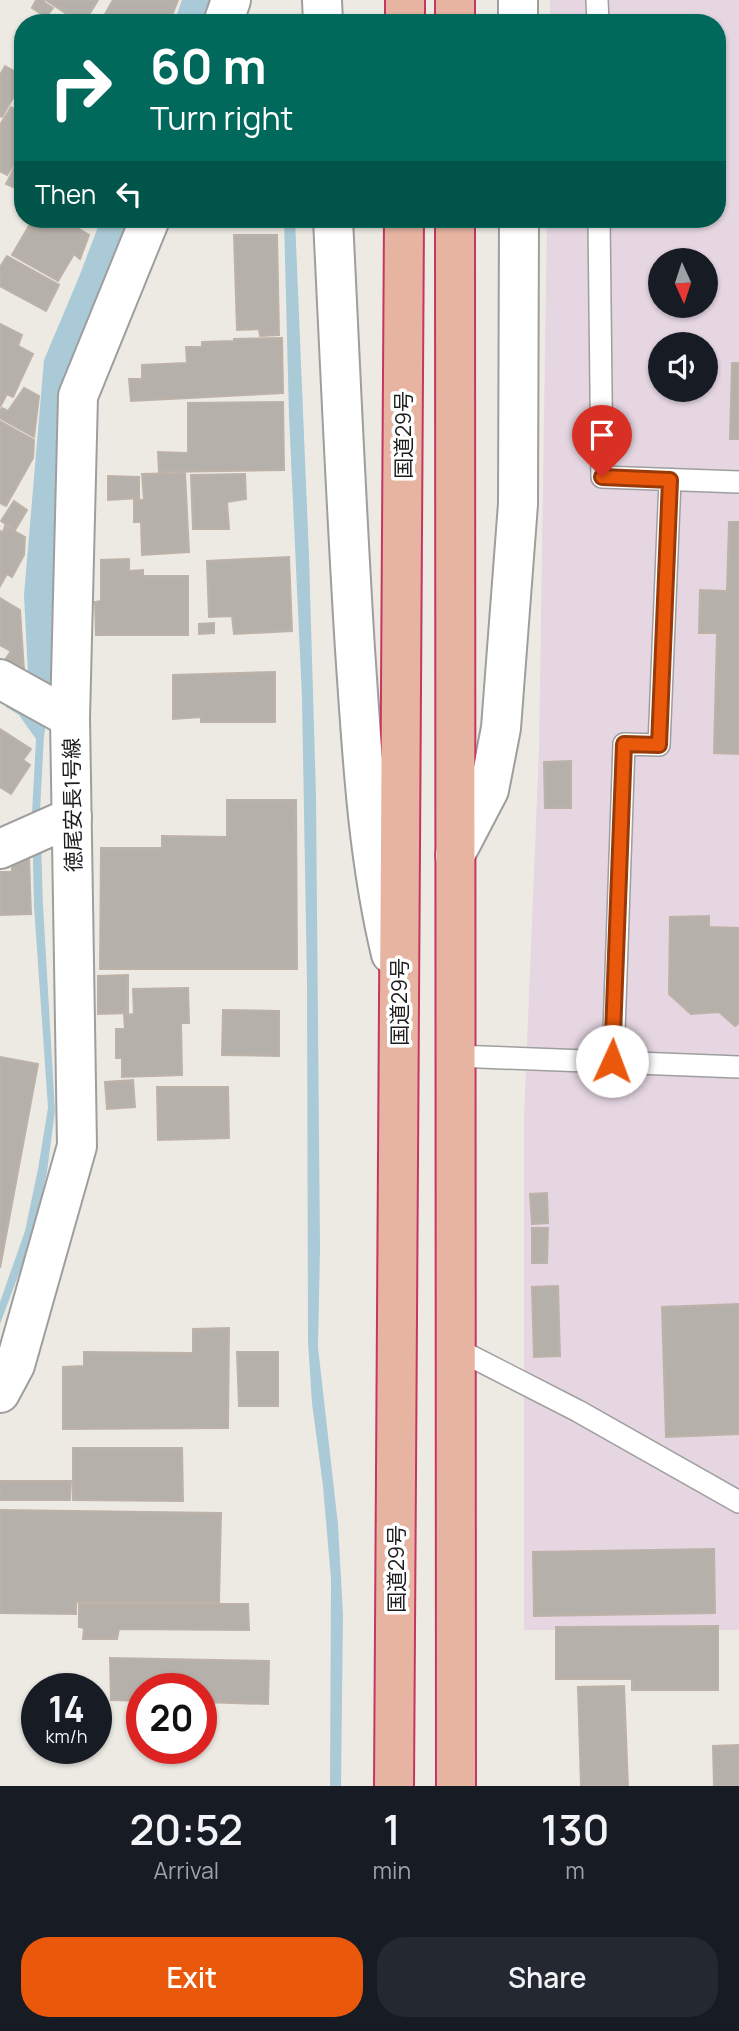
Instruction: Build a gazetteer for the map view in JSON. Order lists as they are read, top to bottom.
{
  "streets": {
    "highway": ["国道29号"],
    "street": ["徳尾安長1号線"]
  },
  "north": "bottom",
  "page": {
    "turn": ["60 m", "Turn right"],
    "then": "Then",
    "speed": "14 km/h",
    "limit": "20",
    "eta": [
      "20:52",
      "Arrival",
      "1",
      "min",
      "130",
      "m"
    ],
    "buttons": ["Exit", "Share"]
  }
}
